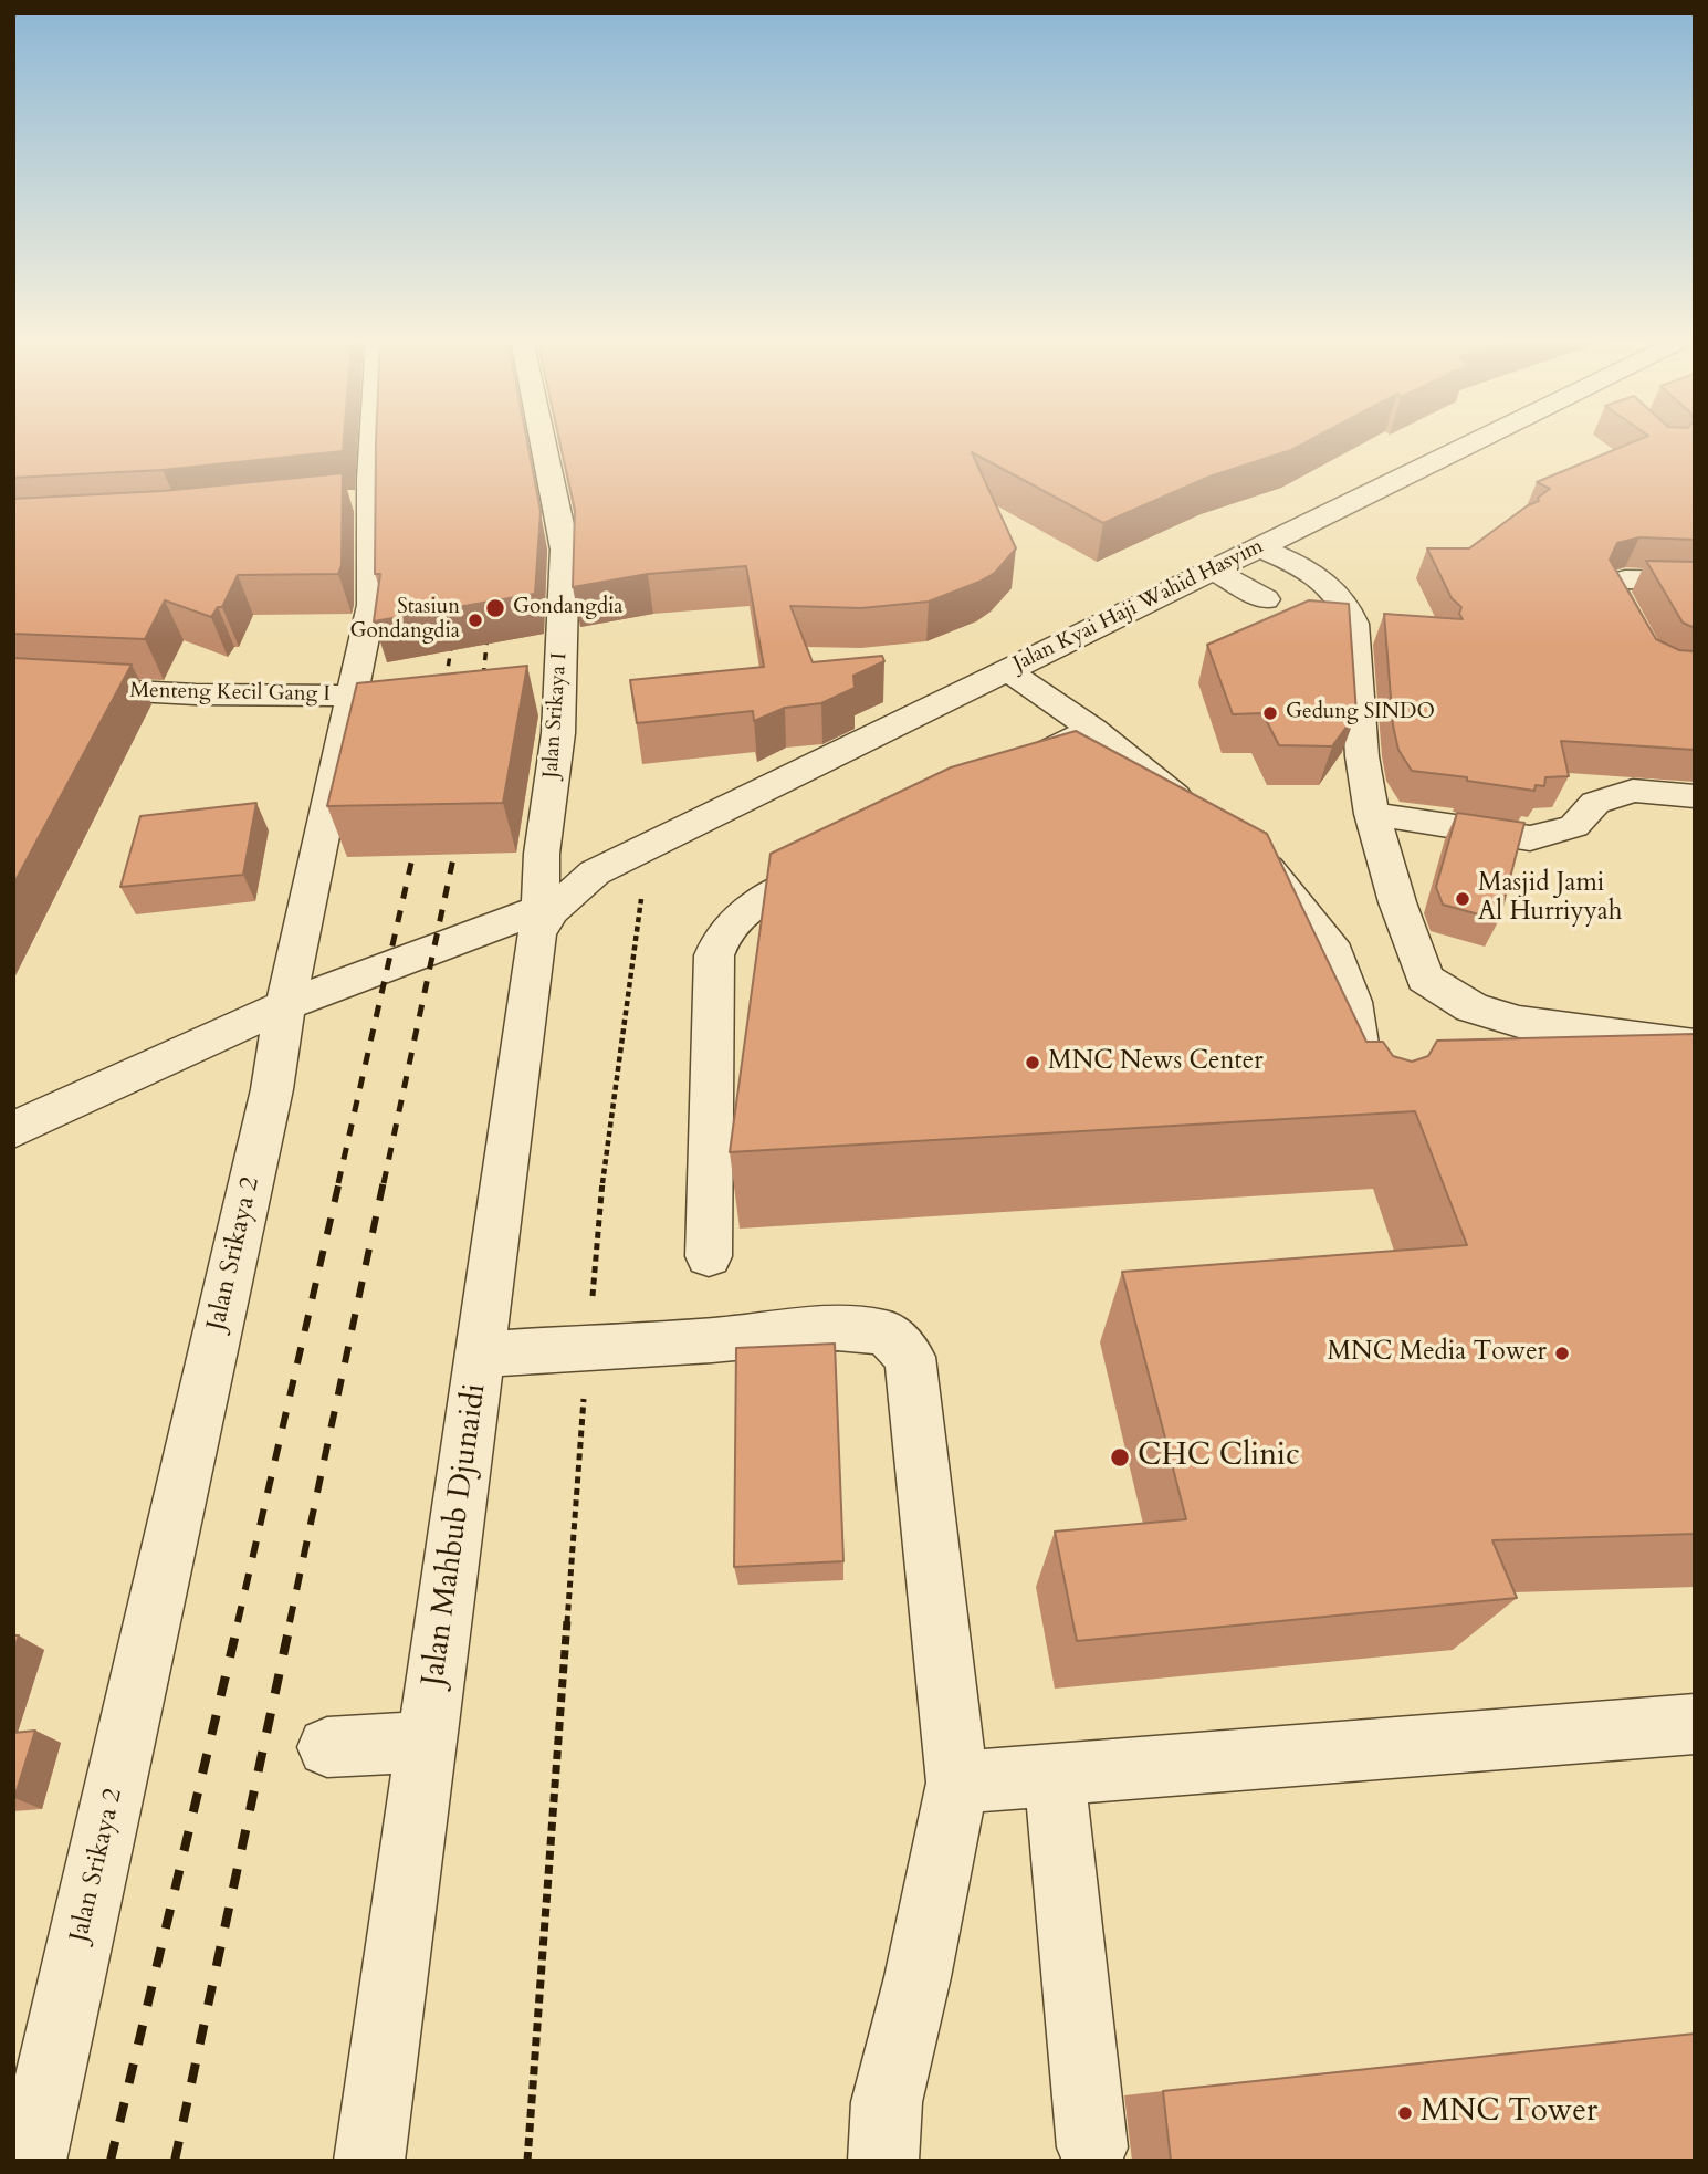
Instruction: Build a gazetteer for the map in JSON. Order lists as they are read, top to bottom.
{
  "streets": {
    "street": [
      "Jalan Kyai Haji Wahid Hasyim",
      "Menteng Kecil Gang I",
      "Jalan Srikaya I",
      "Jalan Srikaya 2",
      "Jalan Mahbub Djunaidi"
    ]
  },
  "crossings": [
    ["Jalan Kyai Haji Wahid Hasyim", "Jalan Srikaya I"],
    ["Jalan Kyai Haji Wahid Hasyim", "Jalan Mahbub Djunaidi"],
    ["Menteng Kecil Gang I", "Jalan Srikaya 2"],
    ["Jalan Srikaya I", "Jalan Mahbub Djunaidi"]
  ],
  "places": [
    "Gondangdia",
    "Stasiun Gondangdia",
    "Gedung SINDO",
    "Masjid Jami Al Hurriyyah",
    "MNC News Center",
    "MNC Media Tower",
    "CHC Clinic",
    "MNC Tower"
  ]
}
